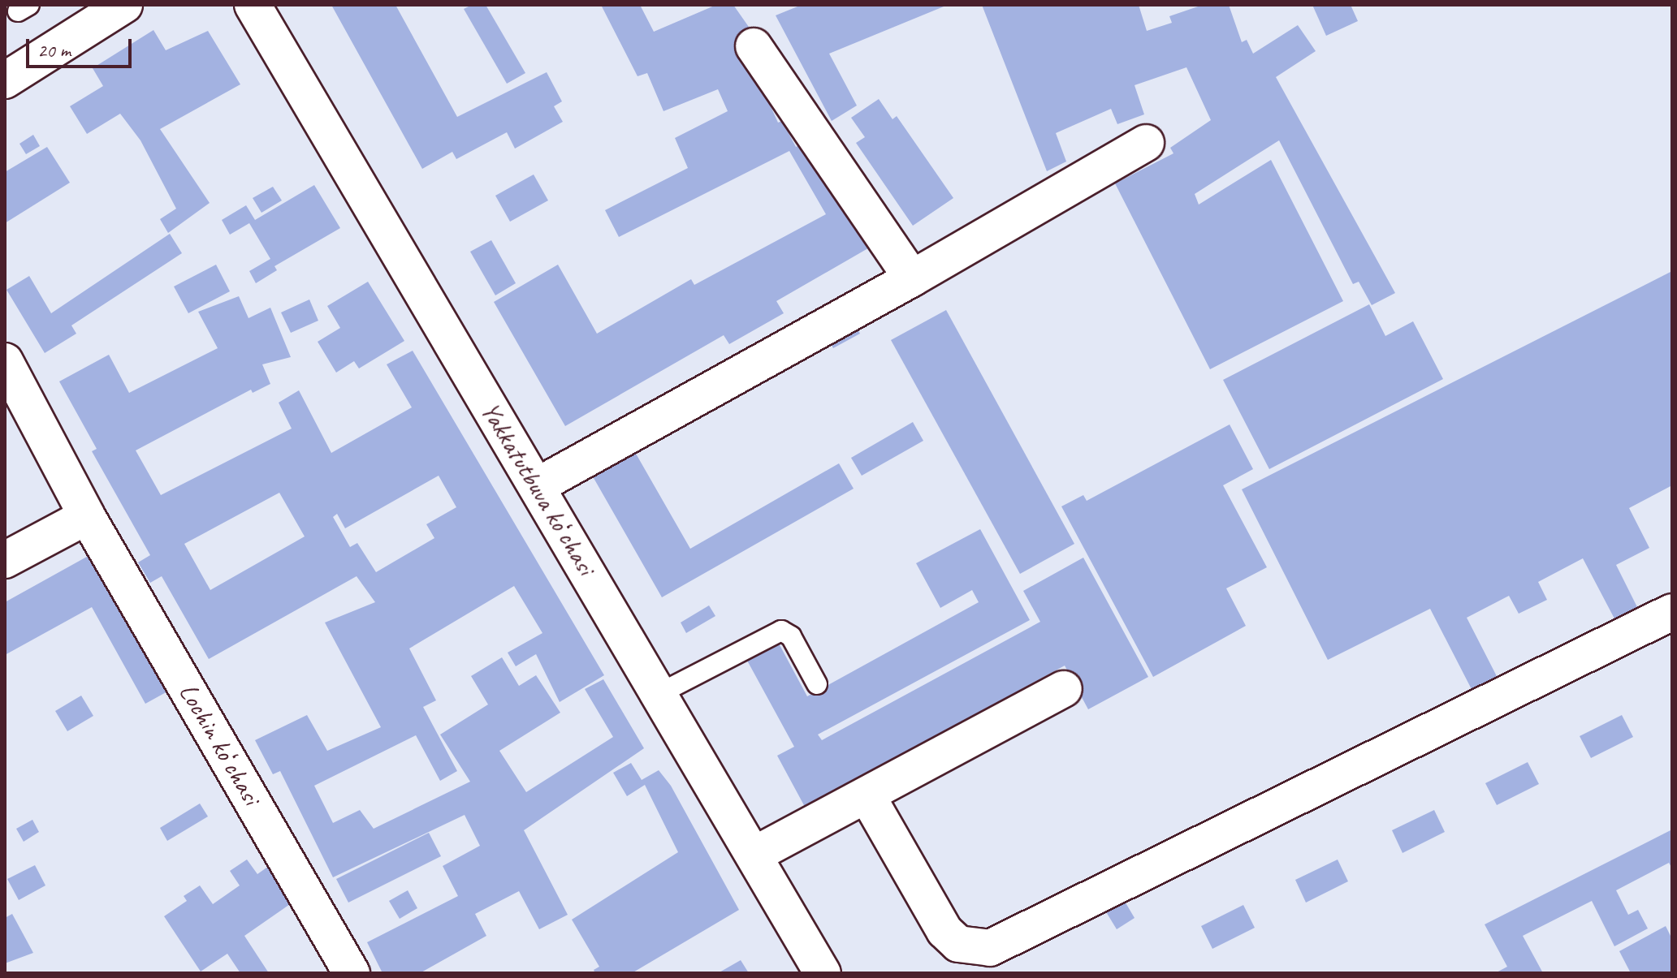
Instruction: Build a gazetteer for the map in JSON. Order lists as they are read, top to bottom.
{
  "streets": {
    "street": ["Yakkatutbuva koʻchasi", "Lochin koʻchasi"]
  },
  "scale_bar": "20 m"
}
